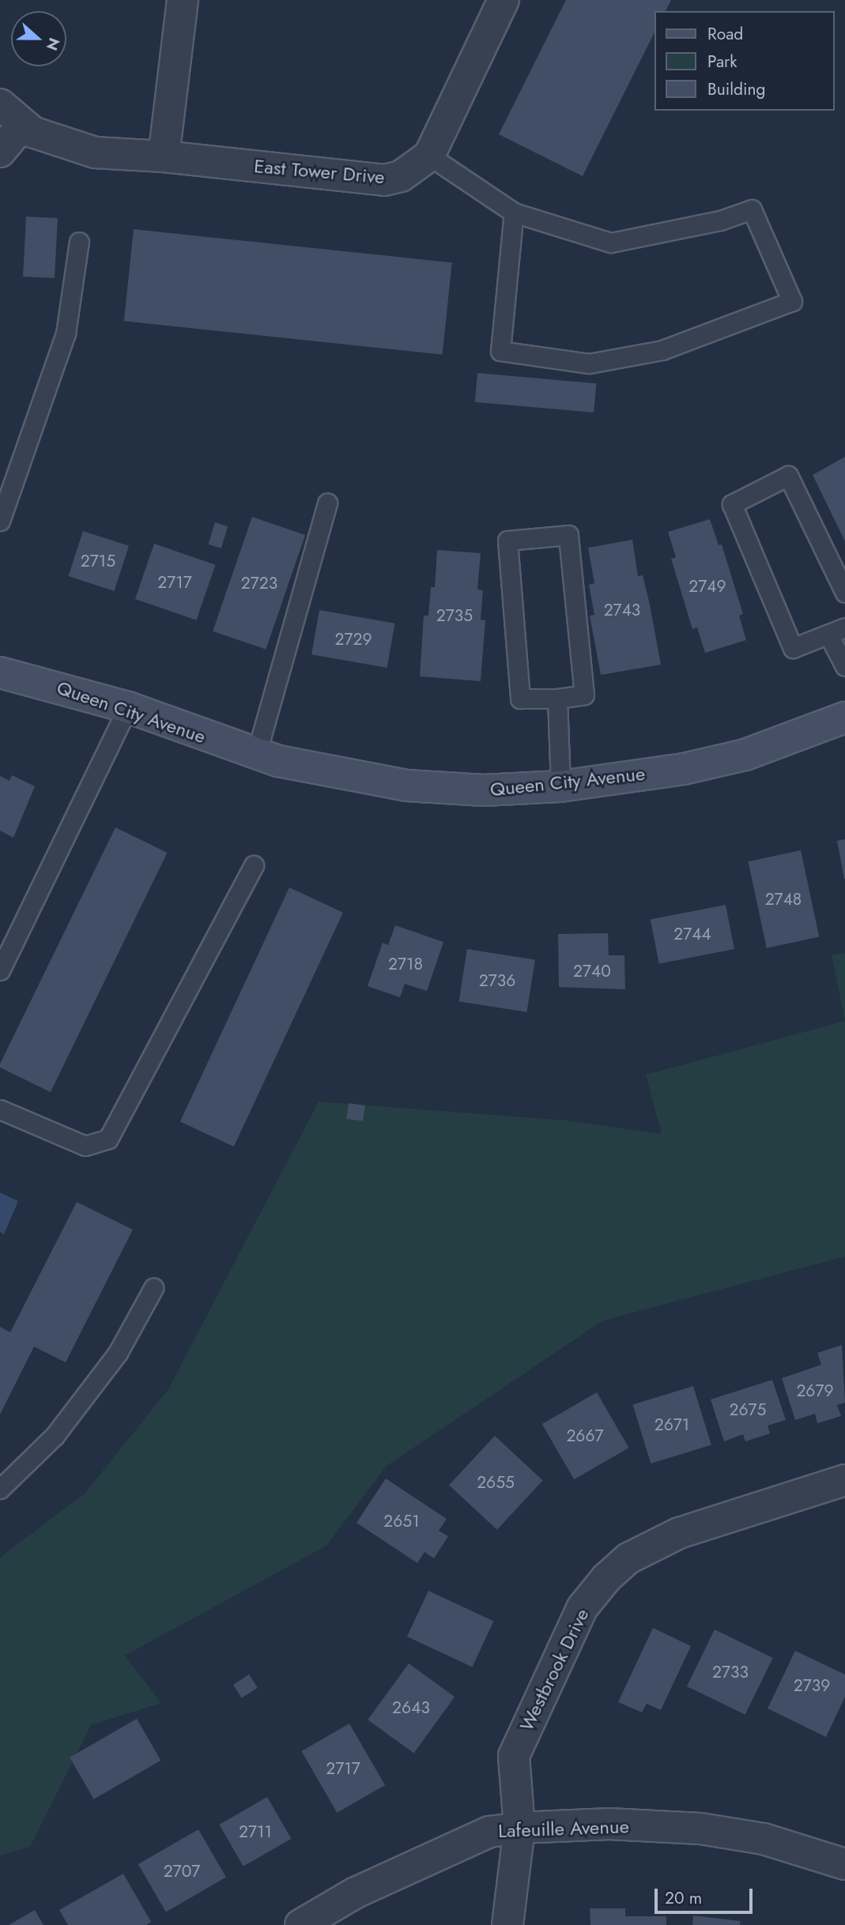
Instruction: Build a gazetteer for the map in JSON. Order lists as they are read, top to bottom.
{
  "streets": {
    "main road": ["Queen City Avenue"],
    "street": ["East Tower Drive", "Westbrook Drive", "Lafeuille Avenue"]
  },
  "crossings": [
    ["Westbrook Drive", "Lafeuille Avenue"]
  ],
  "house_numbers": [
    "2715",
    "2717",
    "2723",
    "2749",
    "2743",
    "2735",
    "2729",
    "2748",
    "2744",
    "2718",
    "2740",
    "2736",
    "2679",
    "2675",
    "2671",
    "2667",
    "2655",
    "2651",
    "2733",
    "2739",
    "2643",
    "2717",
    "2711",
    "2707"
  ],
  "legend": ["Road", "Park", "Building"],
  "scale_bar": "20 m",
  "north": "right"
}
